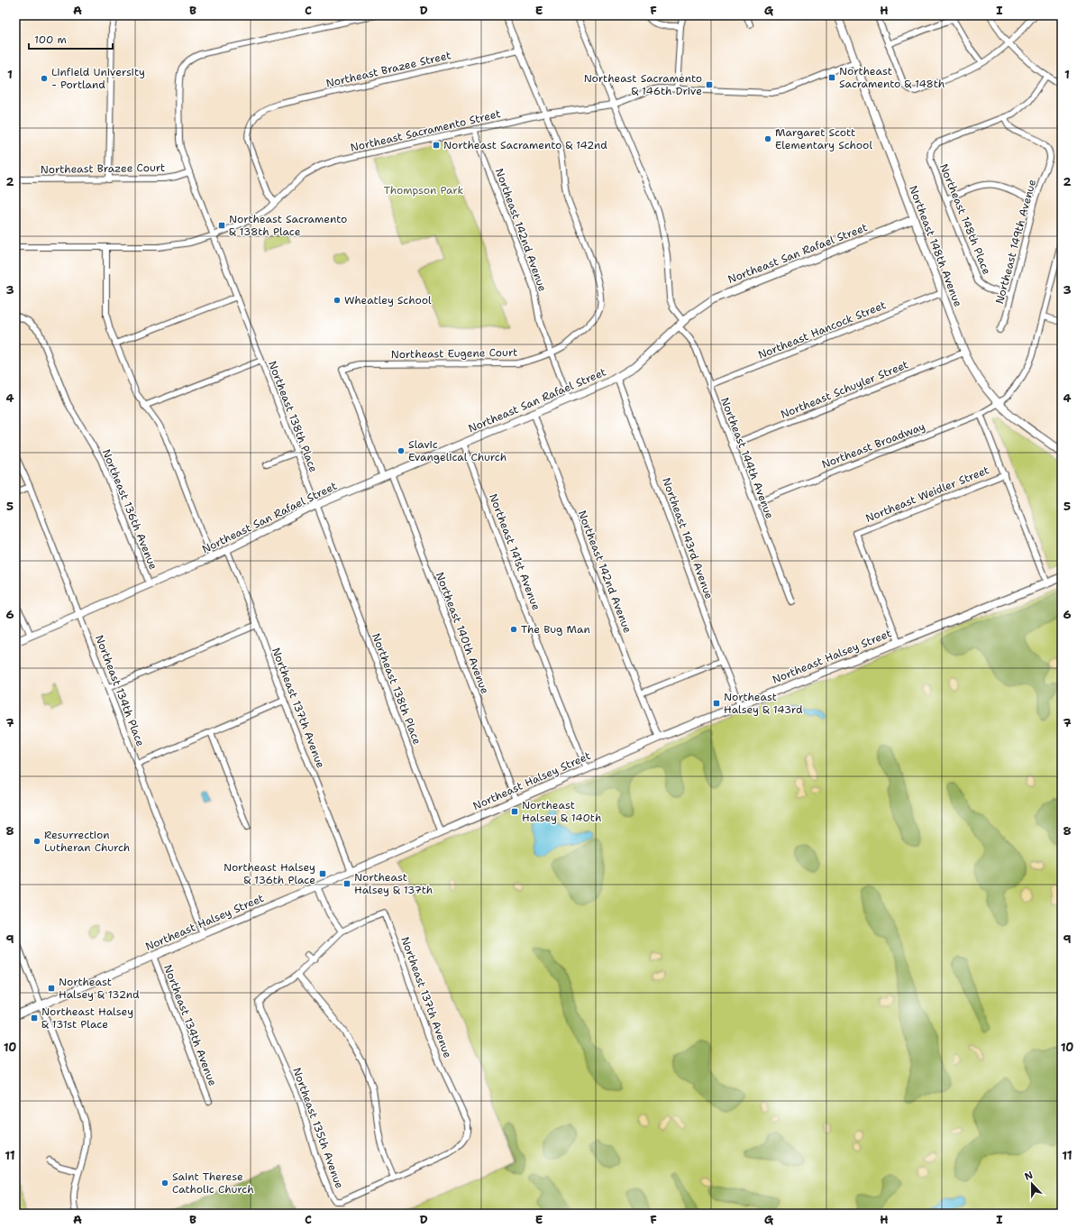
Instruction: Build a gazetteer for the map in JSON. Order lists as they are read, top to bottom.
{
  "streets": {
    "main road": ["Northeast 148th Avenue", "Northeast San Rafael Street", "Northeast Halsey Street"],
    "street": [
      "Northeast Brazee Street",
      "Northeast Sacramento Street",
      "Northeast Brazee Court",
      "Northeast 148th Place",
      "Northeast 142nd Avenue",
      "Northeast 149th Avenue",
      "Northeast Hancock Street",
      "Northeast Eugene Court",
      "Northeast Schuyler Street",
      "Northeast 138th Place",
      "Northeast Broadway",
      "Northeast 144th Avenue",
      "Northeast Weidler Street",
      "Northeast 136th Avenue",
      "Northeast 143rd Avenue",
      "Northeast 141st Avenue",
      "Northeast 140th Avenue",
      "Northeast 134th Place",
      "Northeast 137th Avenue",
      "Northeast 134th Avenue",
      "Northeast 135th Avenue"
    ]
  },
  "crossings": [
    ["Northeast Brazee Street", "Northeast Sacramento Street"],
    ["Northeast Sacramento Street", "Northeast 142nd Avenue"],
    ["Northeast Sacramento Street", "Northeast 148th Avenue"],
    ["Northeast Sacramento Street", "Northeast Eugene Court"],
    ["Northeast Sacramento Street", "Northeast 138th Place"],
    ["Northeast Sacramento Street", "Northeast 144th Avenue"],
    ["Northeast Brazee Court", "Northeast 138th Place"],
    ["Northeast 148th Place", "Northeast 149th Avenue"],
    ["Northeast 142nd Avenue", "Northeast San Rafael Street"],
    ["Northeast 142nd Avenue", "Northeast Eugene Court"],
    ["Northeast 142nd Avenue", "Northeast Halsey Street"],
    ["Northeast 148th Avenue", "Northeast San Rafael Street"],
    ["Northeast 148th Avenue", "Northeast Hancock Street"],
    ["Northeast 148th Avenue", "Northeast Schuyler Street"],
    ["Northeast 148th Avenue", "Northeast Broadway"],
    ["Northeast San Rafael Street", "Northeast Eugene Court"],
    ["Northeast San Rafael Street", "Northeast 138th Place"],
    ["Northeast San Rafael Street", "Northeast 144th Avenue"],
    ["Northeast San Rafael Street", "Northeast 136th Avenue"],
    ["Northeast San Rafael Street", "Northeast 143rd Avenue"],
    ["Northeast San Rafael Street", "Northeast 141st Avenue"],
    ["Northeast San Rafael Street", "Northeast 140th Avenue"],
    ["Northeast San Rafael Street", "Northeast 134th Place"],
    ["Northeast San Rafael Street", "Northeast 137th Avenue"],
    ["Northeast Hancock Street", "Northeast 144th Avenue"],
    ["Northeast Schuyler Street", "Northeast 144th Avenue"],
    ["Northeast 138th Place", "Northeast Halsey Street"],
    ["Northeast Broadway", "Northeast 144th Avenue"],
    ["Northeast Weidler Street", "Northeast Halsey Street"],
    ["Northeast 143rd Avenue", "Northeast Halsey Street"],
    ["Northeast 141st Avenue", "Northeast Halsey Street"],
    ["Northeast 140th Avenue", "Northeast Halsey Street"],
    ["Northeast Halsey Street", "Northeast 134th Place"],
    ["Northeast Halsey Street", "Northeast 137th Avenue"],
    ["Northeast Halsey Street", "Northeast 134th Avenue"],
    ["Northeast 137th Avenue", "Northeast 135th Avenue"]
  ],
  "parks": ["Thompson Park"],
  "places": {
    "transit": [
      "Northeast Sacramento & 148th",
      "Northeast Sacramento & 146th Drive",
      "Northeast Sacramento & 142nd",
      "Northeast Sacramento & 138th Place",
      "Northeast Halsey & 143rd",
      "Northeast Halsey & 140th",
      "Northeast Halsey & 136th Place",
      "Northeast Halsey & 137th",
      "Northeast Halsey & 132nd",
      "Northeast Halsey & 131st Place"
    ],
    "other": [
      "Linfield University - Portland",
      "Margaret Scott Elementary School",
      "Wheatley School",
      "Slavic Evangelical Church",
      "The Bug Man",
      "Resurrection Lutheran Church",
      "Saint Therese Catholic Church"
    ]
  },
  "scale_bar": "100 m",
  "north": "top",
  "grid": {
    "columns": [
      "A",
      "B",
      "C",
      "D",
      "E",
      "F",
      "G",
      "H",
      "I"
    ],
    "rows": [
      "1",
      "2",
      "3",
      "4",
      "5",
      "6",
      "7",
      "8",
      "9",
      "10",
      "11"
    ]
  }
}
